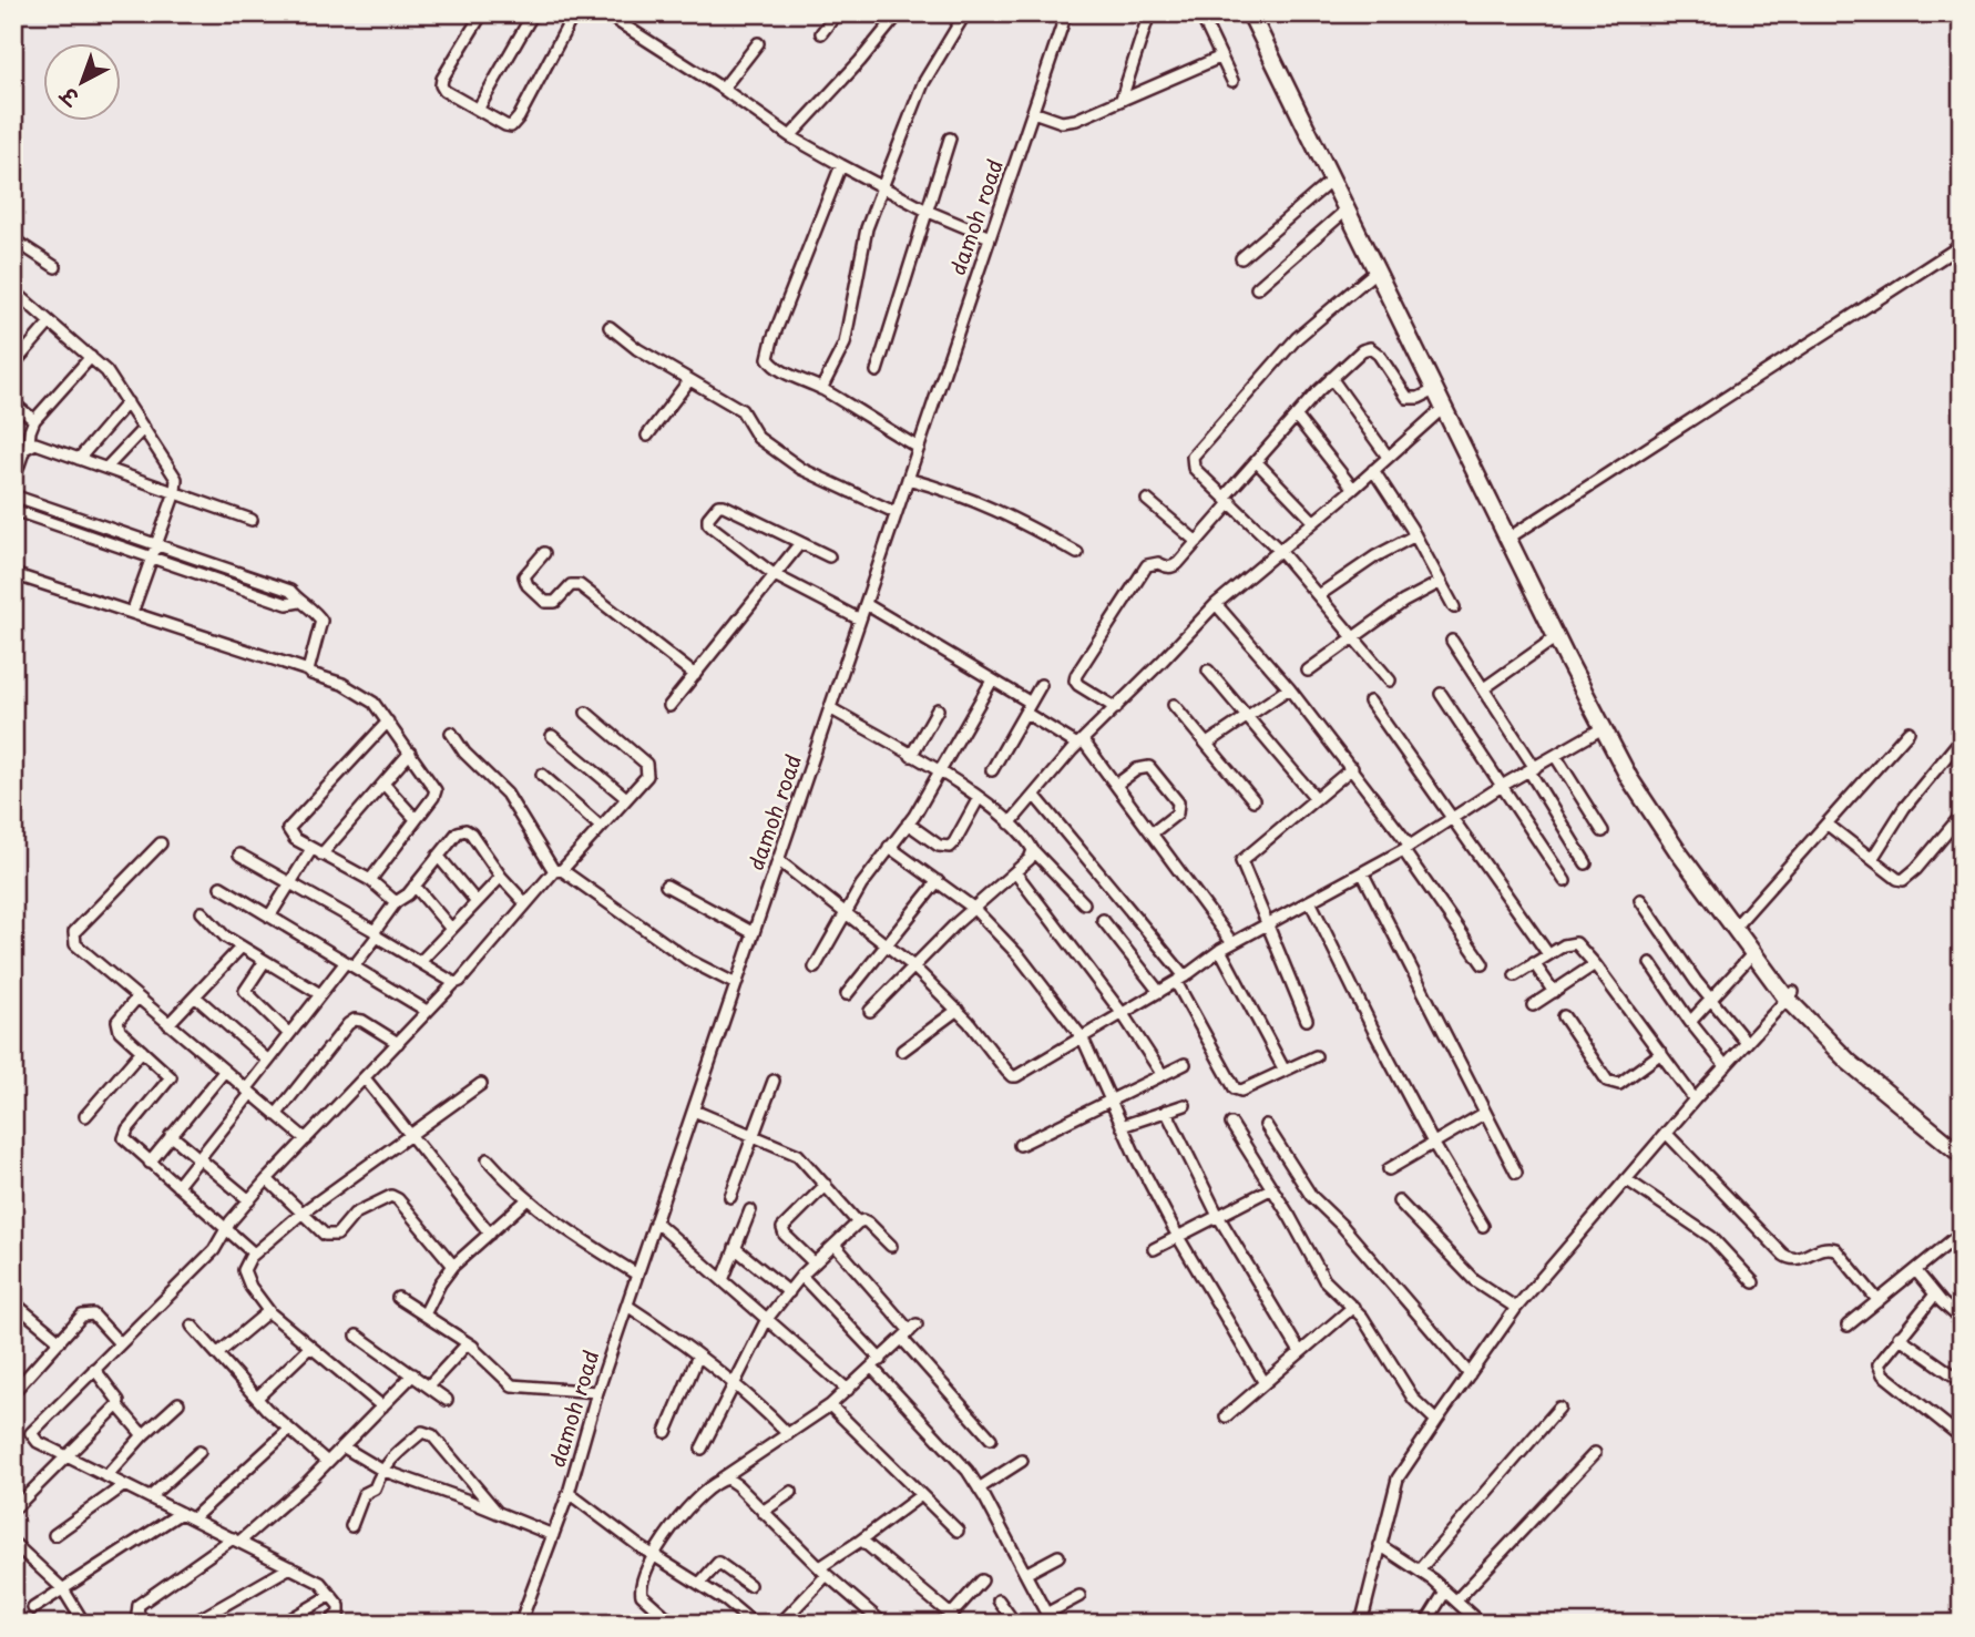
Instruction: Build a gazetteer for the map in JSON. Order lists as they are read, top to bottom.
{
  "streets": {
    "street": ["damoh road"]
  },
  "north": "bottom left"
}
